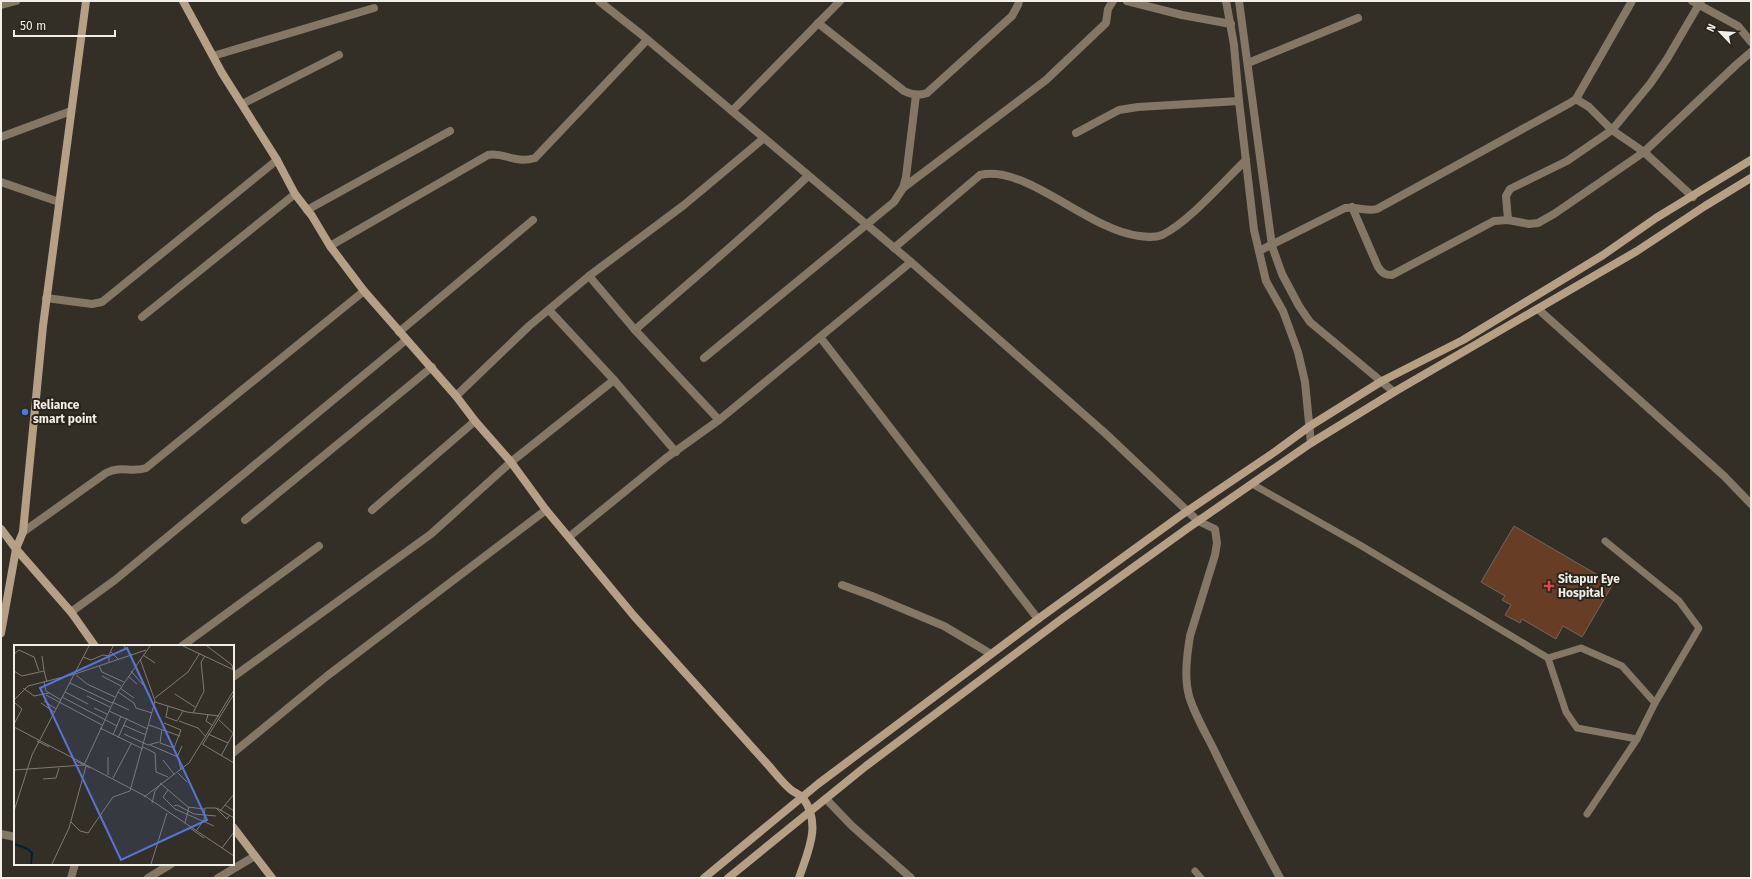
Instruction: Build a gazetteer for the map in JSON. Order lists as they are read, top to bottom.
{
  "places": {
    "other": ["Reliance smart point"],
    "health": ["Sitapur Eye Hospital"]
  },
  "scale_bar": "50 m",
  "north": "top left"
}
